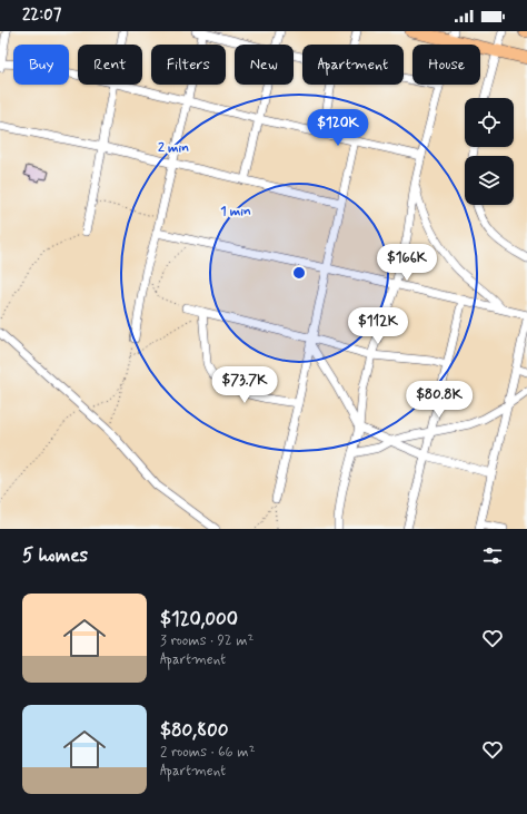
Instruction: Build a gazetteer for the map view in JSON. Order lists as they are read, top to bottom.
{
  "page": {
    "status": "22:07",
    "chip": [
      "Buy",
      "Rent",
      "Filters",
      "New",
      "Apartment",
      "House"
    ],
    "price": [
      "$120K",
      "$166K",
      "$112K",
      "$73.7K",
      "$80.8K"
    ],
    "heading": "5 homes",
    "list": [
      {
        "name": "$120,000",
        "note": "3 rooms · 92 m² · Apartment"
      },
      {
        "name": "$80,800",
        "note": "2 rooms · 66 m² · Apartment"
      }
    ]
  },
  "rings": ["2 min", "1 min"]
}
